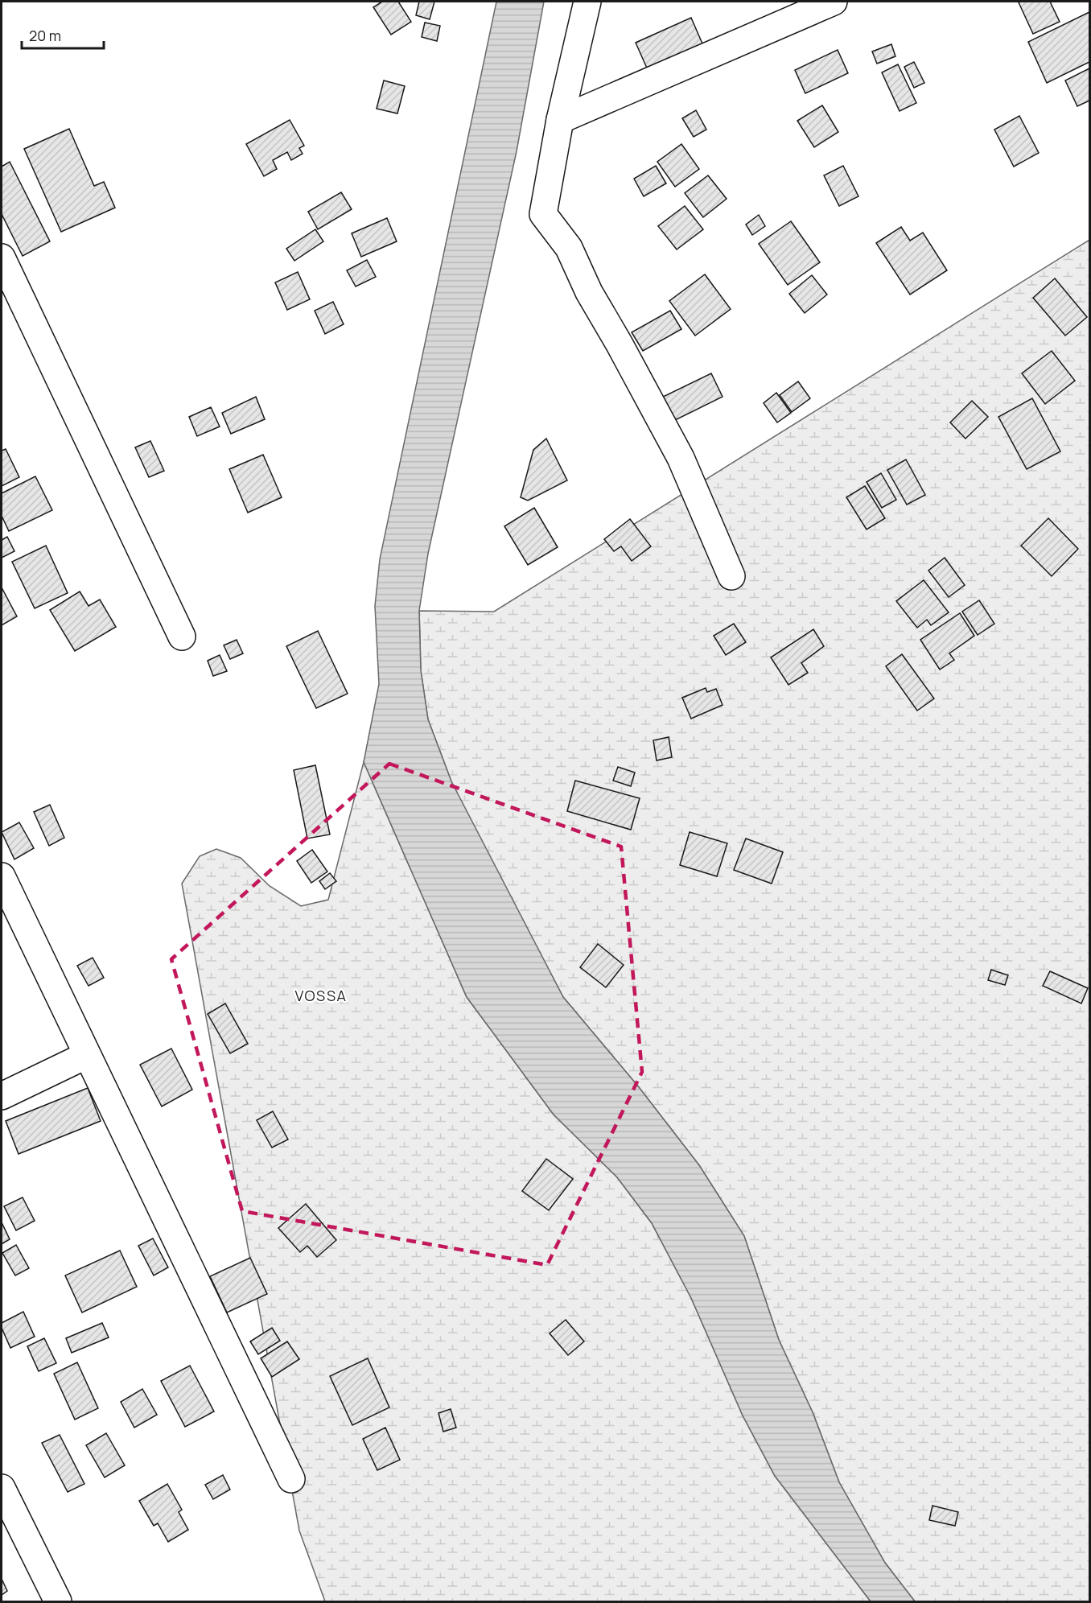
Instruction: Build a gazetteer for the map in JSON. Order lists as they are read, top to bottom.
{
  "districts": ["VOSSA"],
  "scale_bar": "20 m"
}
